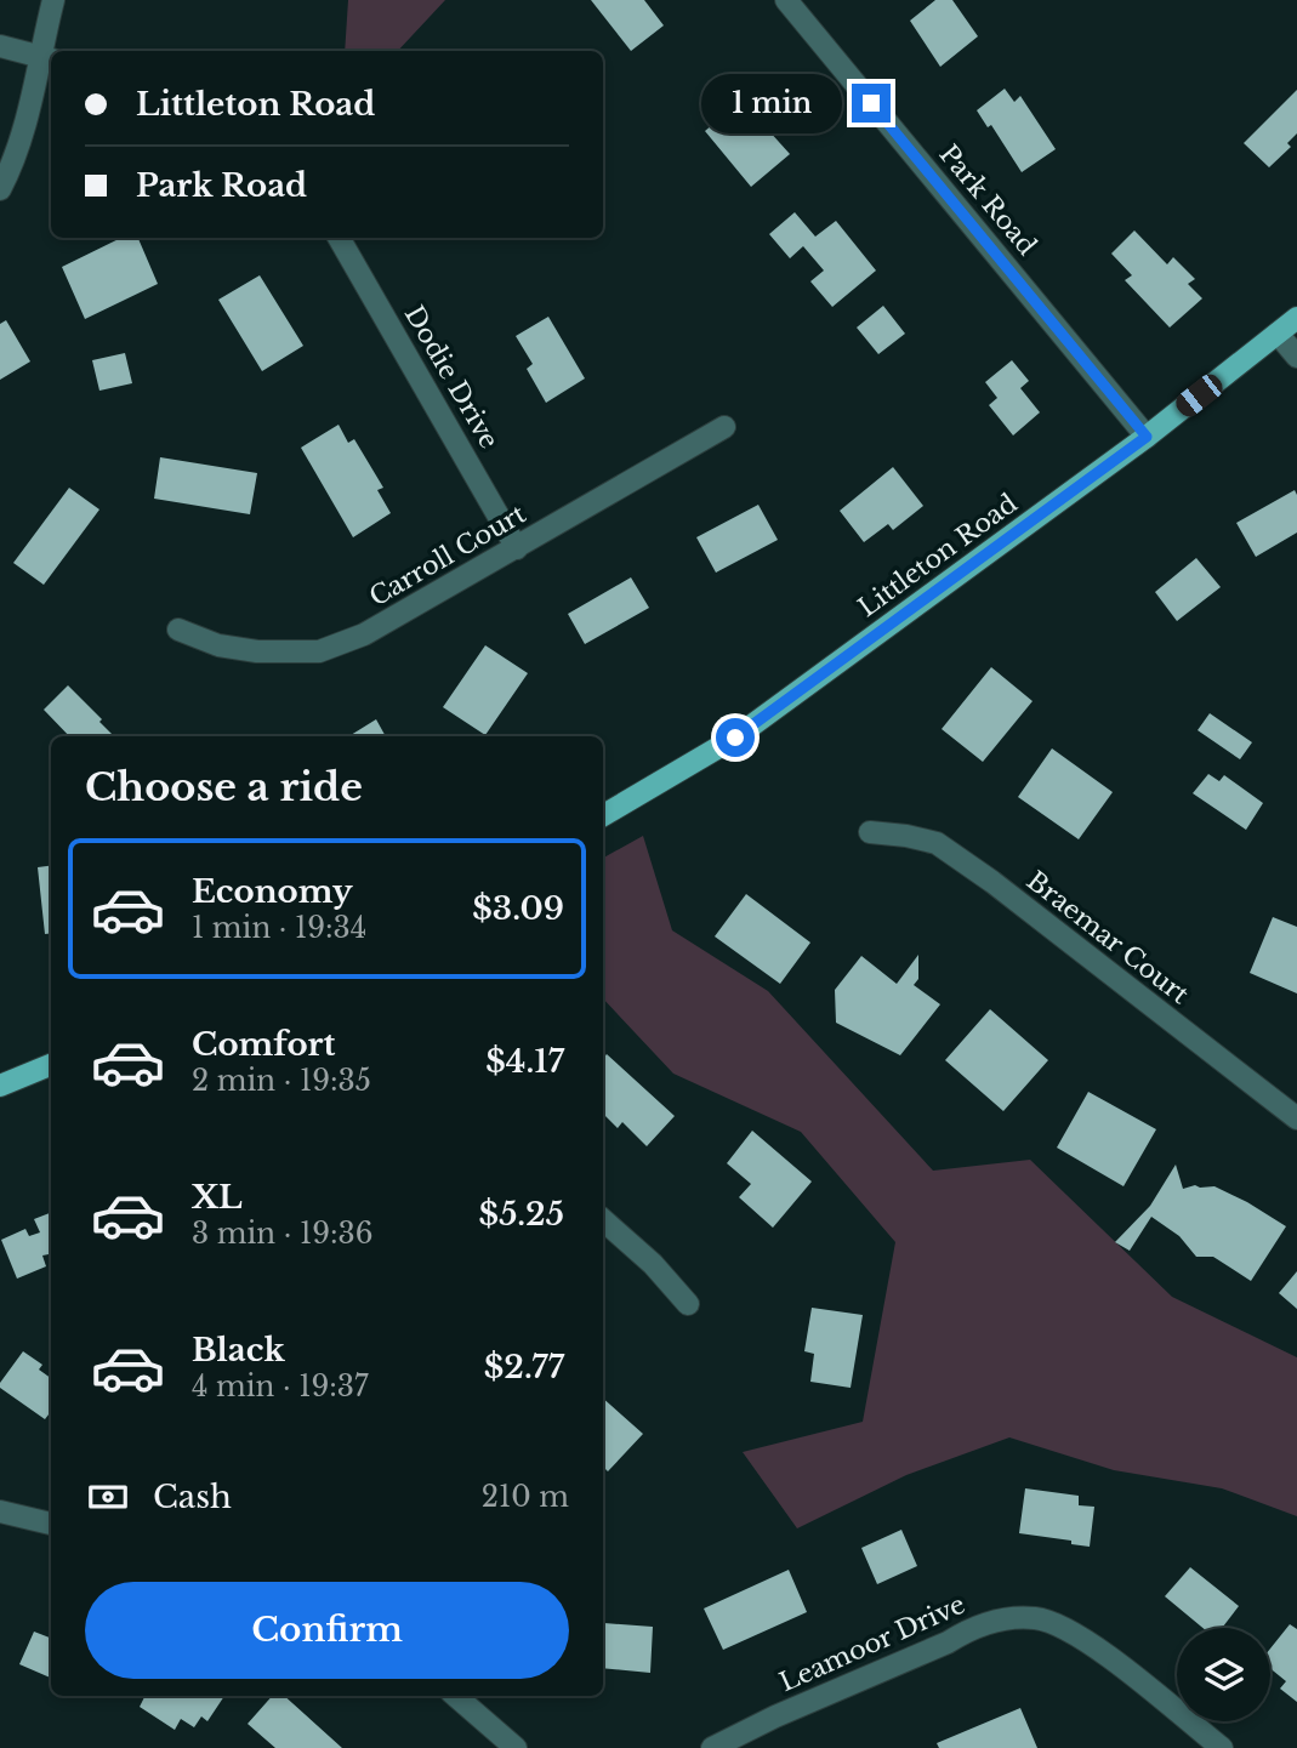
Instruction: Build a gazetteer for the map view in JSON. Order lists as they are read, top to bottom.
{
  "streets": {
    "main road": ["Littleton Road"],
    "street": [
      "Park Road",
      "Dodie Drive",
      "Carroll Court",
      "Braemar Court",
      "Leamoor Drive"
    ]
  },
  "crossings": [
    ["Park Road", "Littleton Road"],
    ["Dodie Drive", "Carroll Court"]
  ],
  "page": {
    "banner": ["Littleton Road", "Park Road"],
    "bubble": "1 min",
    "heading": "Choose a ride",
    "list": [
      {
        "name": "Economy",
        "note": "1 min · 19:34",
        "value": "$3.09"
      },
      {
        "name": "Comfort",
        "note": "2 min · 19:35",
        "value": "$4.17"
      },
      {
        "name": "XL",
        "note": "3 min · 19:36",
        "value": "$5.25"
      },
      {
        "name": "Black",
        "note": "4 min · 19:37",
        "value": "$2.77"
      }
    ],
    "pay": ["Cash", "210 m"],
    "buttons": "Confirm"
  }
}
